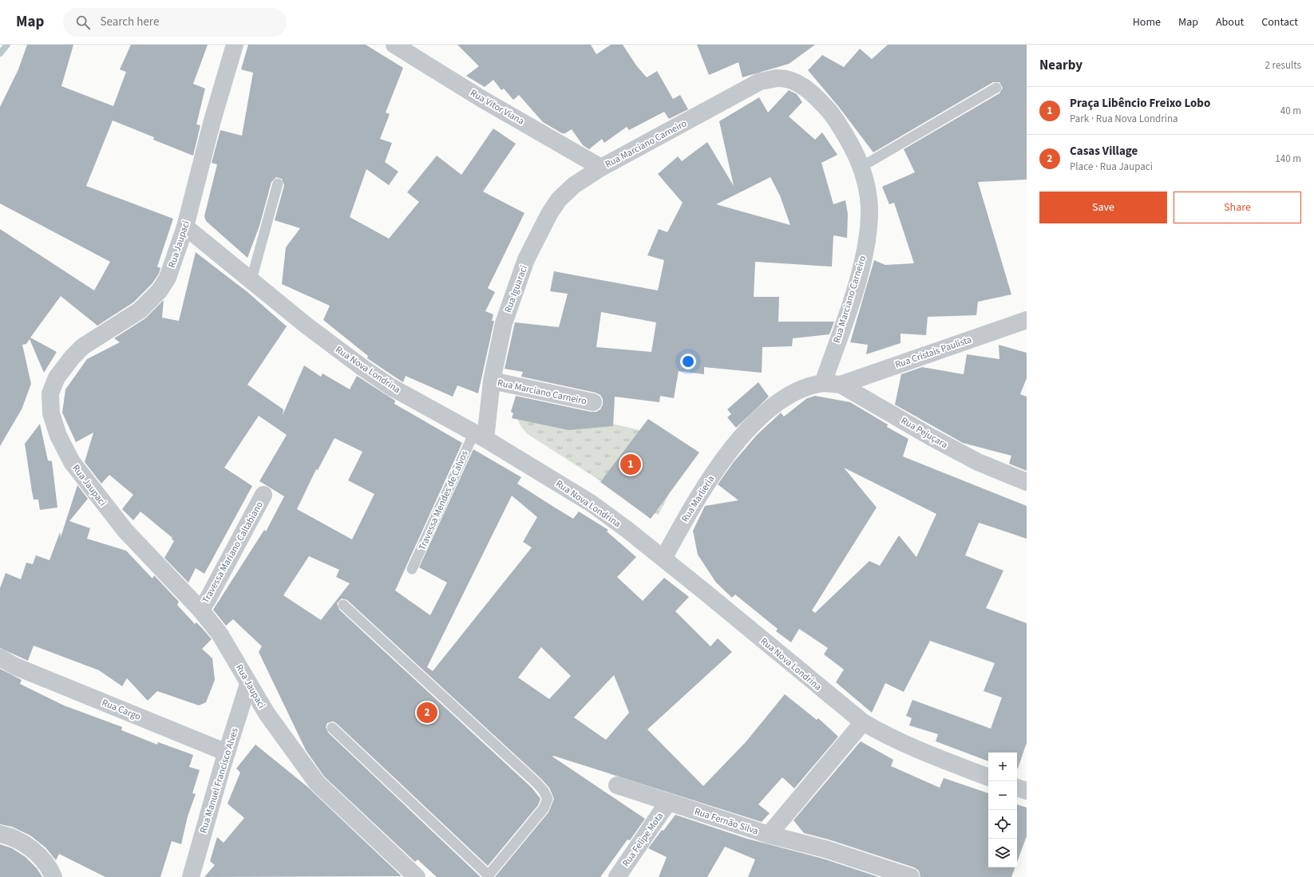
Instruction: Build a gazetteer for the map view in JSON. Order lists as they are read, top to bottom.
{
  "streets": {
    "street": [
      "Rua Vitor Viana",
      "Rua Marciano Carneiro",
      "Rua Jaupaci",
      "Rua Iguaraci",
      "Rua Cristais Paulista",
      "Rua Nova Londrina",
      "Rua Pejuçara",
      "Rua Marlieria",
      "Travessa Mariano Caltabiano",
      "Rua Cargo",
      "Rua Manuel Francisco Alves",
      "Rua Fernão Silva",
      "Rua Felipe Mota"
    ],
    "lane": ["Travessa Mendes de Calvos"]
  },
  "crossings": [
    ["Rua Vitor Viana", "Rua Marciano Carneiro"],
    ["Rua Vitor Viana", "Rua Iguaraci"],
    ["Rua Marciano Carneiro", "Rua Iguaraci"],
    ["Rua Marciano Carneiro", "Rua Pejuçara"],
    ["Rua Marciano Carneiro", "Rua Marlieria"],
    ["Rua Jaupaci", "Rua Nova Londrina"],
    ["Rua Jaupaci", "Travessa Mariano Caltabiano"],
    ["Rua Jaupaci", "Rua Manuel Francisco Alves"],
    ["Rua Iguaraci", "Rua Nova Londrina"],
    ["Rua Iguaraci", "Travessa Mendes de Calvos"],
    ["Rua Cristais Paulista", "Rua Pejuçara"],
    ["Rua Nova Londrina", "Rua Marlieria"],
    ["Rua Nova Londrina", "Travessa Mendes de Calvos"],
    ["Rua Nova Londrina", "Rua Fernão Silva"],
    ["Rua Pejuçara", "Rua Marlieria"],
    ["Rua Cargo", "Rua Manuel Francisco Alves"],
    ["Rua Fernão Silva", "Rua Felipe Mota"]
  ],
  "page": {
    "header": "Map",
    "search": "Search here",
    "nav": [
      "Home",
      "Map",
      "About",
      "Contact"
    ],
    "heading": ["Nearby", "2 results"],
    "list": [
      {
        "mark": "1",
        "name": "Praça Libêncio Freixo Lobo",
        "note": "Park · Rua Nova Londrina",
        "value": "40 m"
      },
      {
        "mark": "2",
        "name": "Casas Village",
        "note": "Place · Rua Jaupaci",
        "value": "140 m"
      }
    ],
    "buttons": ["Save", "Share"],
    "pins": ["1", "2"],
    "map_buttons": ["+", "−"]
  }
}
